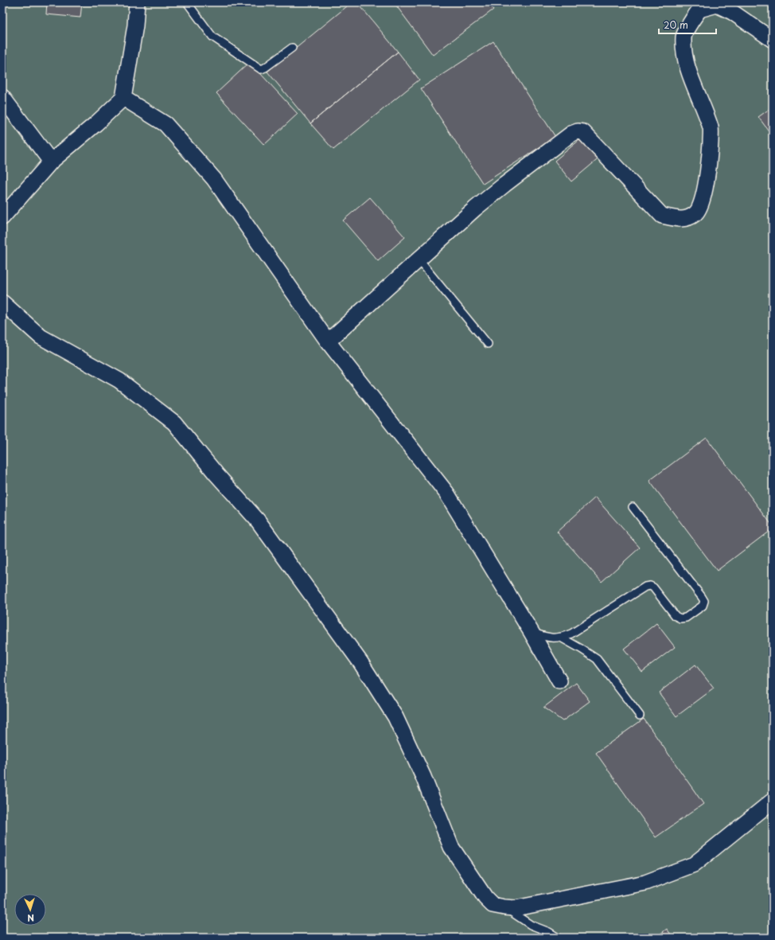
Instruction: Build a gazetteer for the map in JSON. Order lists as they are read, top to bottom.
{
  "scale_bar": "20 m",
  "north": "bottom"
}
